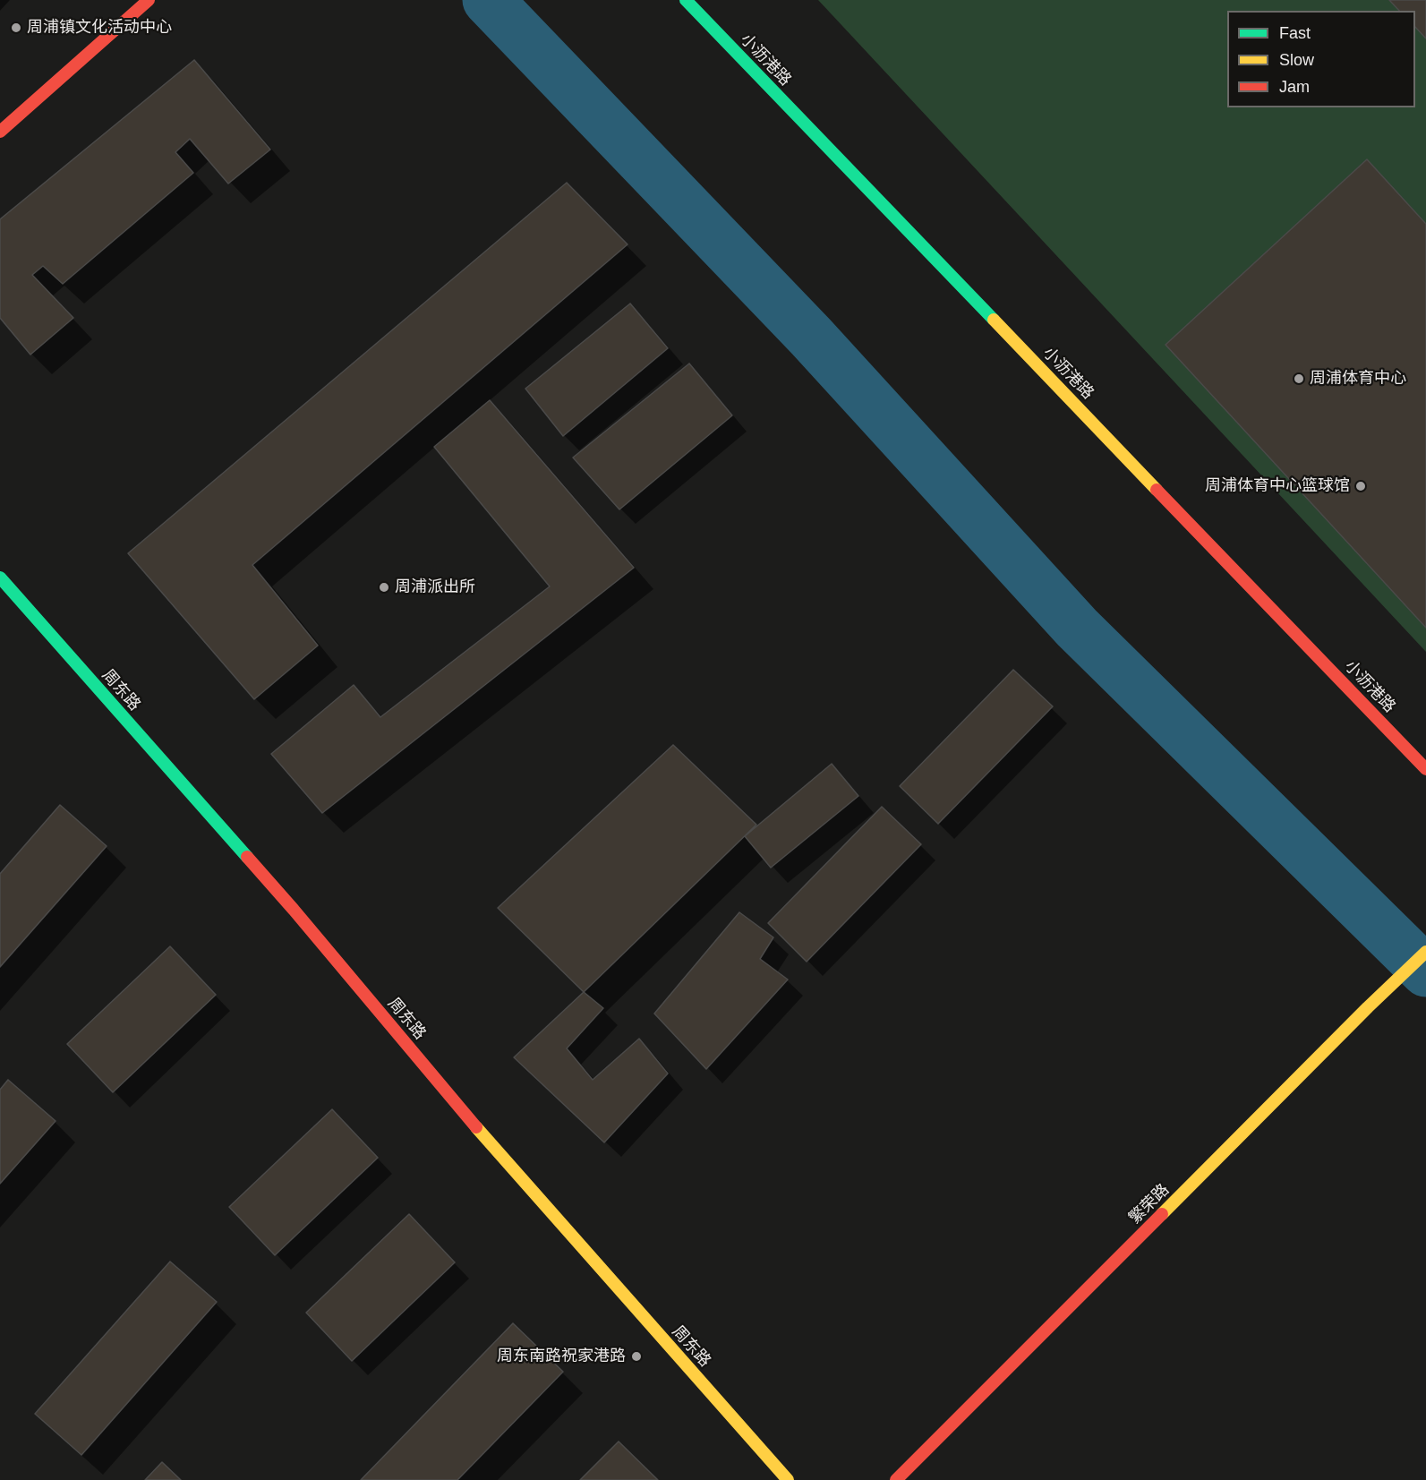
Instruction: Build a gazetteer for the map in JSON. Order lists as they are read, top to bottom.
{
  "streets": {
    "street": ["小沥港路", "周东路", "繁荣路"]
  },
  "places": [
    "周浦镇文化活动中心",
    "周浦体育中心",
    "周浦体育中心篮球馆",
    "周浦派出所",
    "周东南路祝家港路"
  ],
  "legend": ["Fast", "Slow", "Jam"]
}
